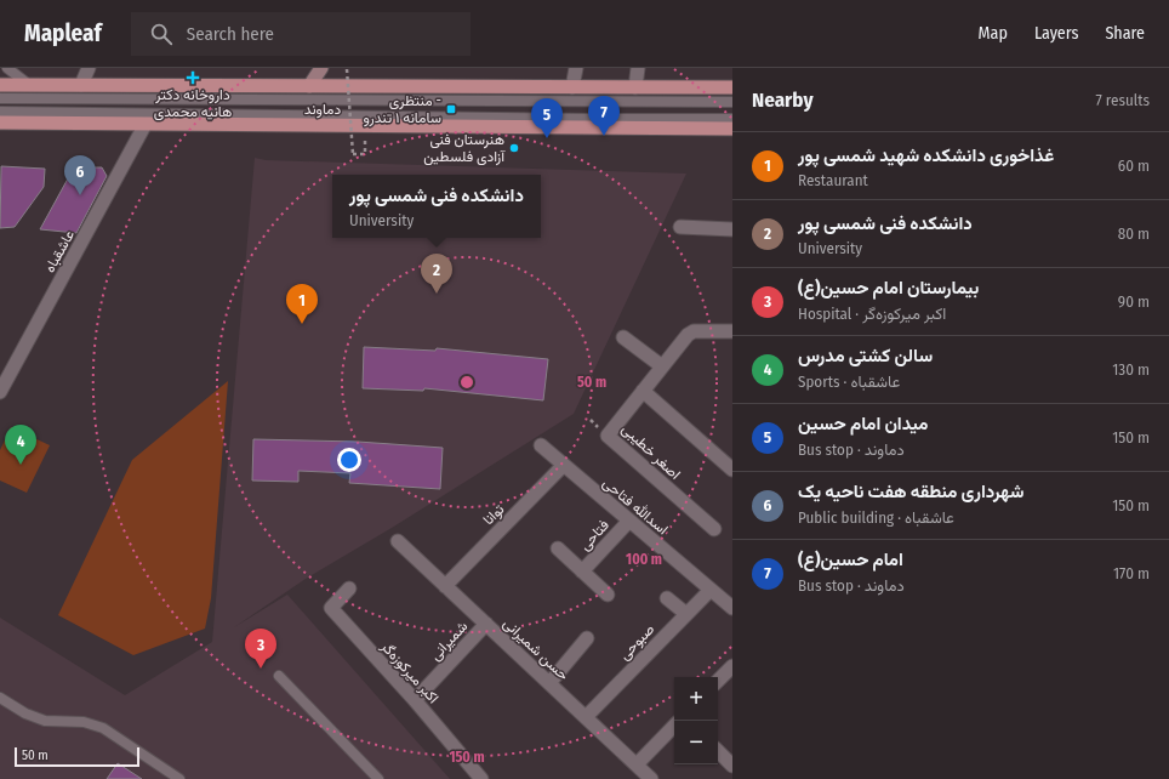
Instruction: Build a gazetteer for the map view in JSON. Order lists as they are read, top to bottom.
{
  "streets": {
    "main road": ["دماوند"],
    "street": [
      "عاشقباه",
      "اصغر خطیبی",
      "اسدالله فتاحی",
      "توانا",
      "فتاحی",
      "شمیرانی",
      "صبوحی",
      "حسن شمیرانی",
      "اکبر میرکوزه‌گر"
    ]
  },
  "crossings": [
    ["دماوند", "عاشقباه"],
    ["اسدالله فتاحی", "توانا"],
    ["اسدالله فتاحی", "فتاحی"],
    ["اسدالله فتاحی", "صبوحی"],
    ["توانا", "حسن شمیرانی"],
    ["شمیرانی", "حسن شمیرانی"],
    ["شمیرانی", "اکبر میرکوزه‌گر"],
    ["صبوحی", "حسن شمیرانی"]
  ],
  "places": {
    "health": ["داروخانه دکتر هانیه محمدی"],
    "transit": ["منتظری - سامانه ۱ تندرو"],
    "other": ["هنرستان فنی آزادی فلسطین"]
  },
  "scale_bar": "50 m",
  "page": {
    "header": "Mapleaf",
    "search": "Search here",
    "nav": ["Map", "Layers", "Share"],
    "heading": ["Nearby", "7 results"],
    "pins": [
      "7",
      "5",
      "6",
      "2",
      "1",
      "4",
      "3"
    ],
    "list": [
      {
        "mark": "1",
        "name": "غذاخوری دانشکده شهید شمسی پور",
        "note": "Restaurant",
        "value": "60 m"
      },
      {
        "mark": "2",
        "name": "دانشکده فنی شمسی پور",
        "note": "University",
        "value": "80 m"
      },
      {
        "mark": "3",
        "name": "بیمارستان امام حسین(ع)",
        "note": "Hospital · اکبر میرکوزه‌گر",
        "value": "90 m"
      },
      {
        "mark": "4",
        "name": "سالن کشتی مدرس",
        "note": "Sports · عاشقباه",
        "value": "130 m"
      },
      {
        "mark": "5",
        "name": "میدان امام حسین",
        "note": "Bus stop · دماوند",
        "value": "150 m"
      },
      {
        "mark": "6",
        "name": "شهرداری منطقه هفت ناحیه یک",
        "note": "Public building · عاشقباه",
        "value": "150 m"
      },
      {
        "mark": "7",
        "name": "امام حسين(ع)",
        "note": "Bus stop · دماوند",
        "value": "170 m"
      }
    ],
    "popup": ["دانشکده فنی شمسی پور", "University"],
    "map_buttons": ["+", "−"],
    "scale": "50 m"
  },
  "rings": ["50 m", "100 m", "150 m"]
}
